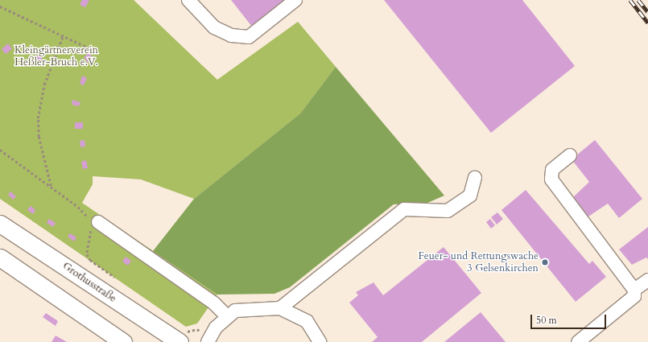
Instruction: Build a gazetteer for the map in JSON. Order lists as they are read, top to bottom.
{
  "streets": {
    "main road": ["Grothusstraße"]
  },
  "parks": ["Kleingärtnerverein Heßler-Bruch e.V."],
  "places": ["Feuer- und Rettungswache 3 Gelsenkirchen"],
  "scale_bar": "50 m"
}
